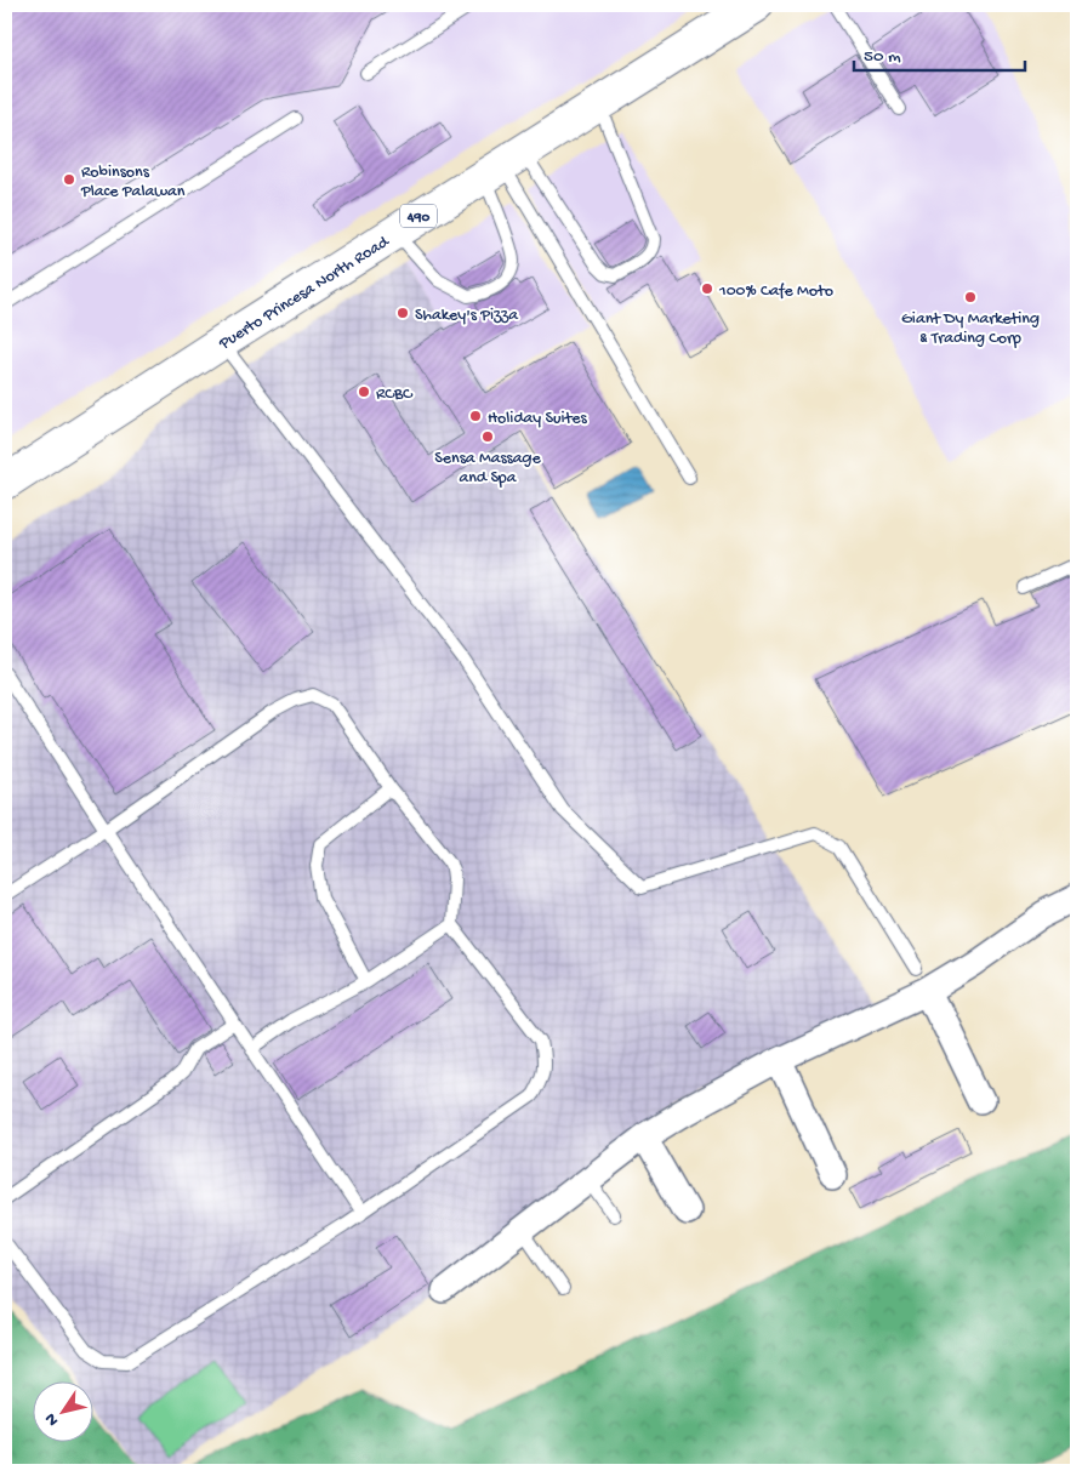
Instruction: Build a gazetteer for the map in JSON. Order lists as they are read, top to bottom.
{
  "streets": {
    "main road": ["490", "Puerto Princesa North Road"]
  },
  "places": [
    "Robinsons Place Palawan",
    "100% Cafe Moto",
    "Giant Dy Marketing & Trading Corp",
    "Shakey's Pizza",
    "RCBC",
    "Holiday Suites",
    "Sensa Massage and Spa"
  ],
  "scale_bar": "50 m",
  "north": "bottom left"
}
